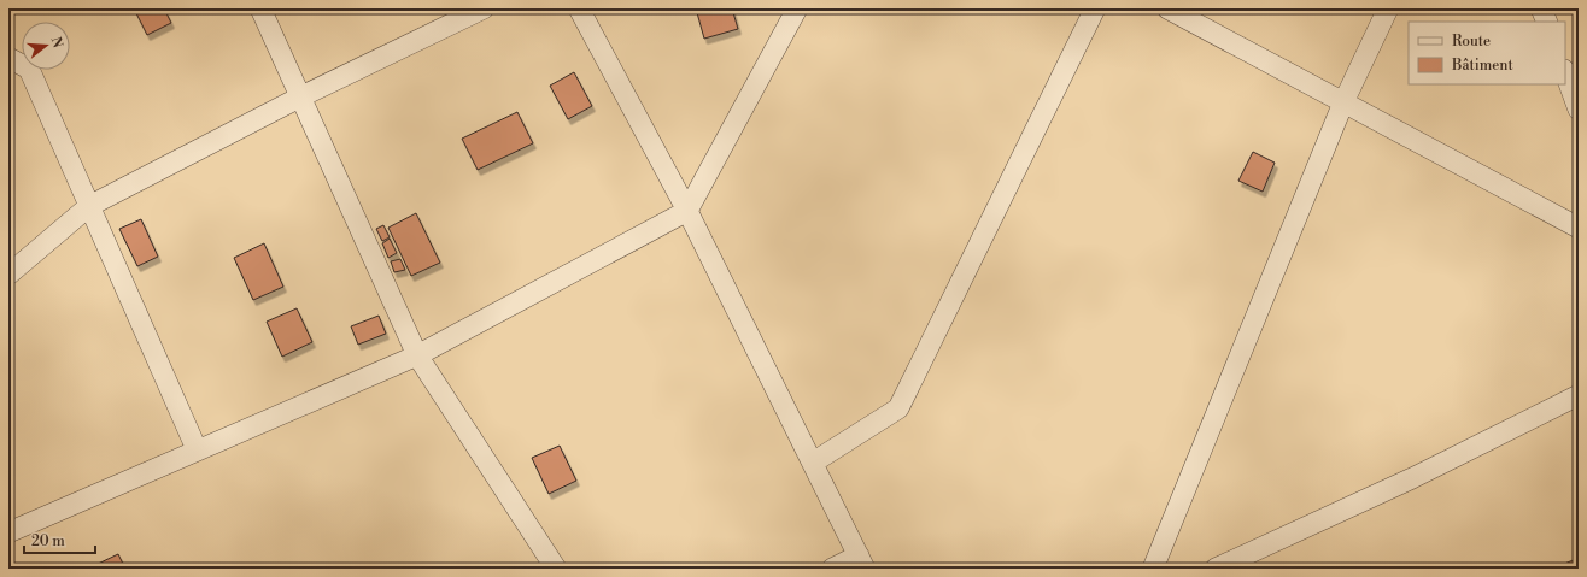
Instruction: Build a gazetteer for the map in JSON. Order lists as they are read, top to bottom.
{
  "legend": ["Route", "Bâtiment"],
  "scale_bar": "20 m",
  "north": "right"
}
